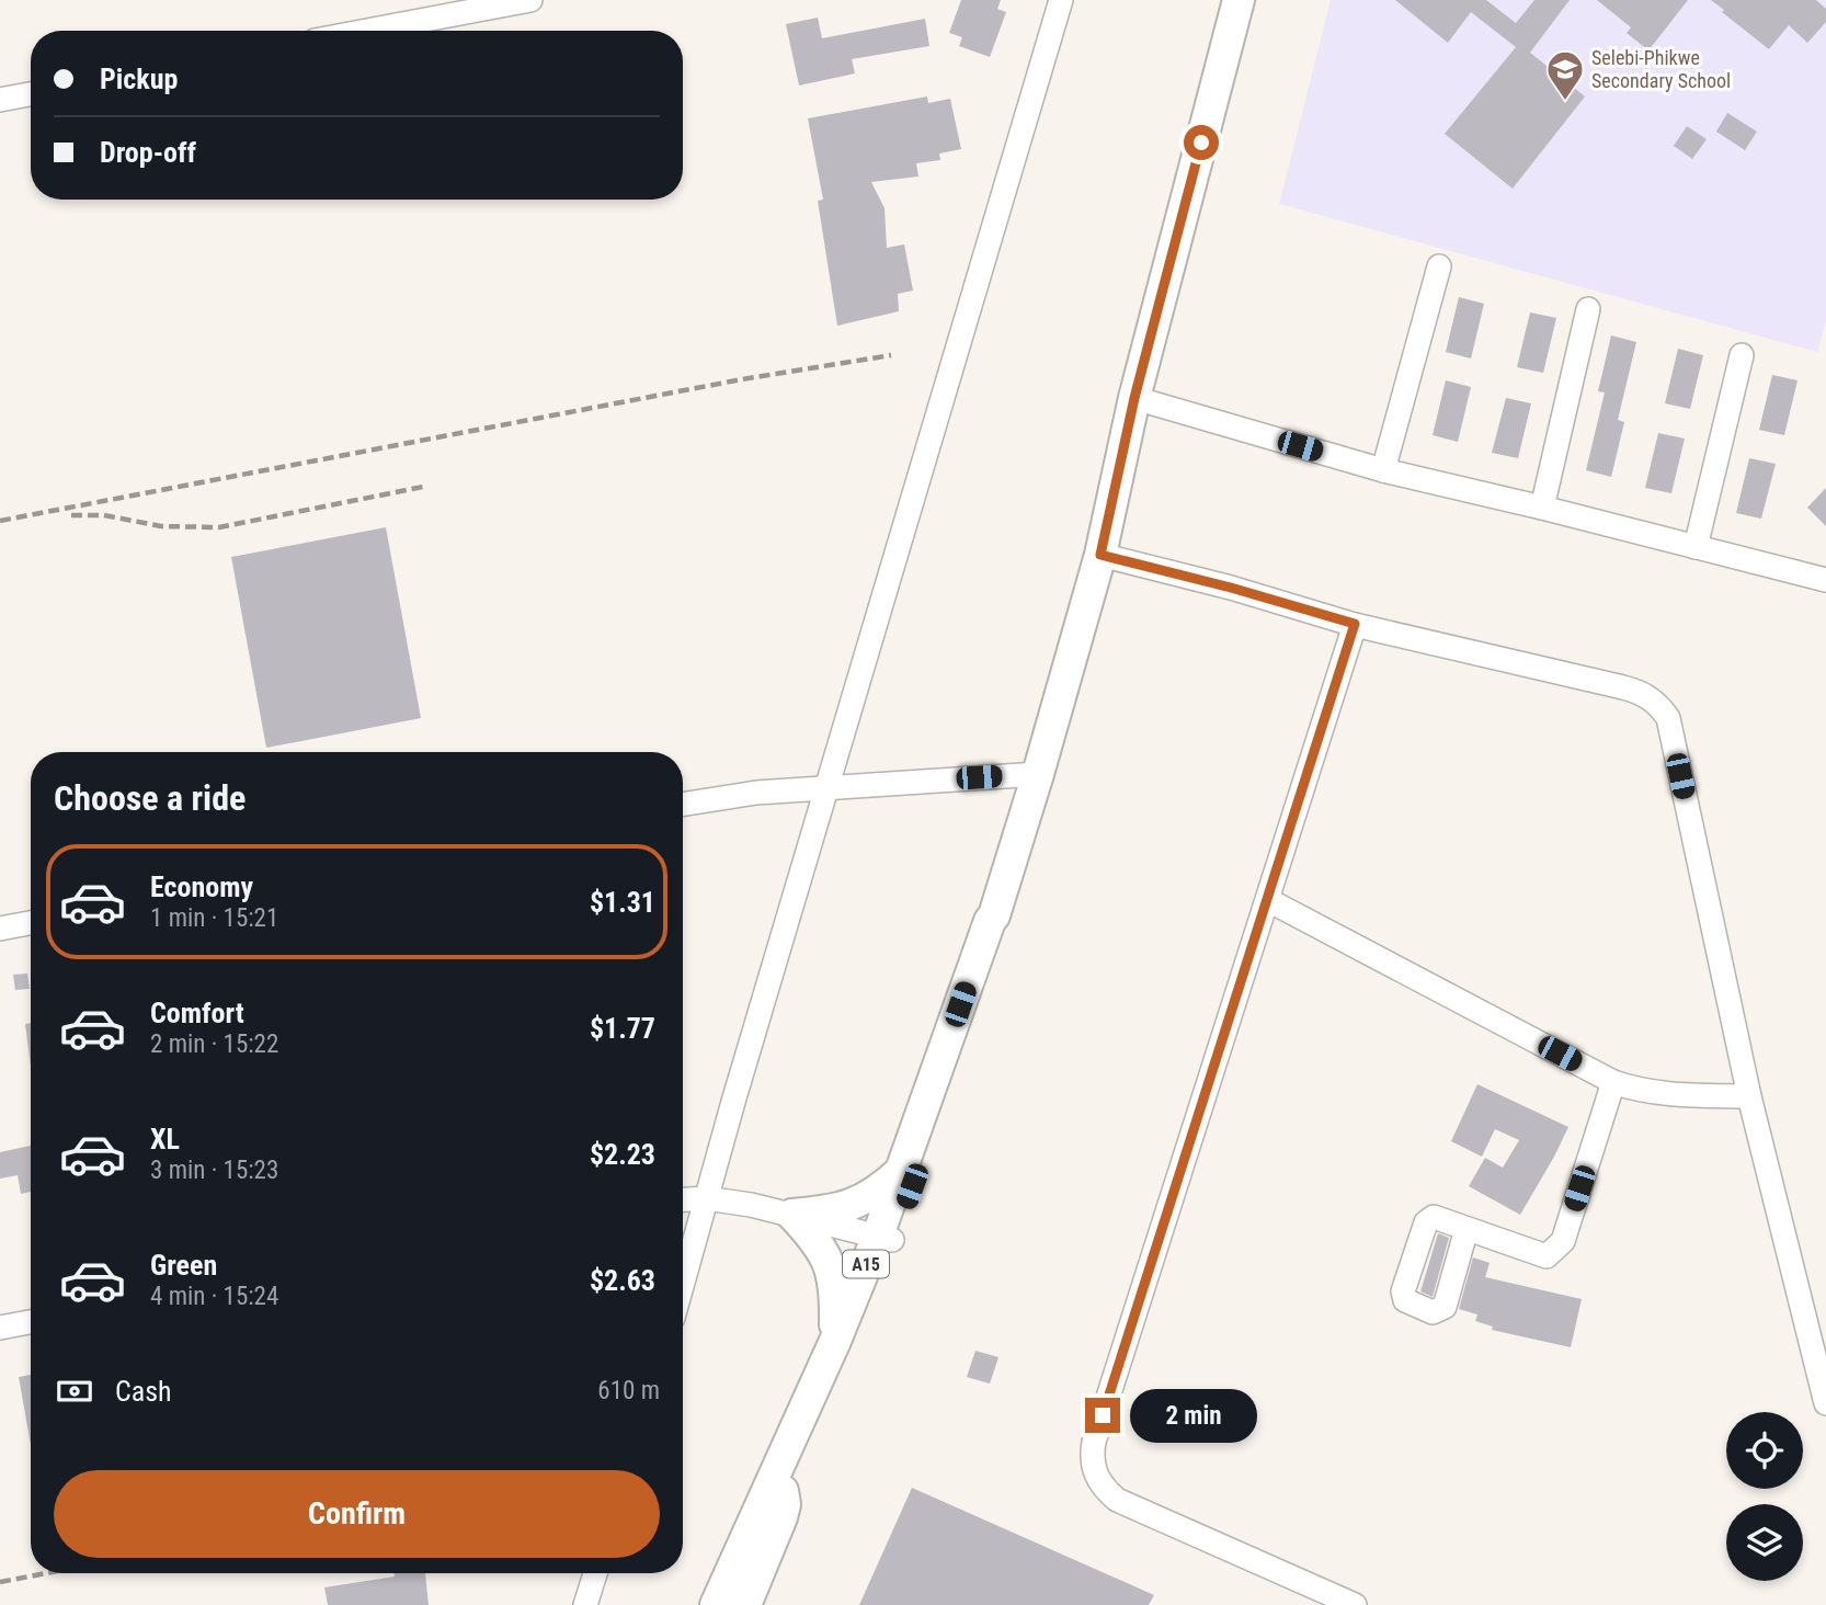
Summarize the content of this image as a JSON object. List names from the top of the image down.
{
  "streets": {
    "main road": ["A15"]
  },
  "places": {
    "school or university": ["Selebi-Phikwe Secondary School"]
  },
  "page": {
    "banner": ["Pickup", "Drop-off"],
    "heading": "Choose a ride",
    "list": [
      {
        "name": "Economy",
        "note": "1 min · 15:21",
        "value": "$1.31"
      },
      {
        "name": "Comfort",
        "note": "2 min · 15:22",
        "value": "$1.77"
      },
      {
        "name": "XL",
        "note": "3 min · 15:23",
        "value": "$2.23"
      },
      {
        "name": "Green",
        "note": "4 min · 15:24",
        "value": "$2.63"
      }
    ],
    "pay": ["Cash", "610 m"],
    "bubble": "2 min",
    "buttons": "Confirm"
  }
}
